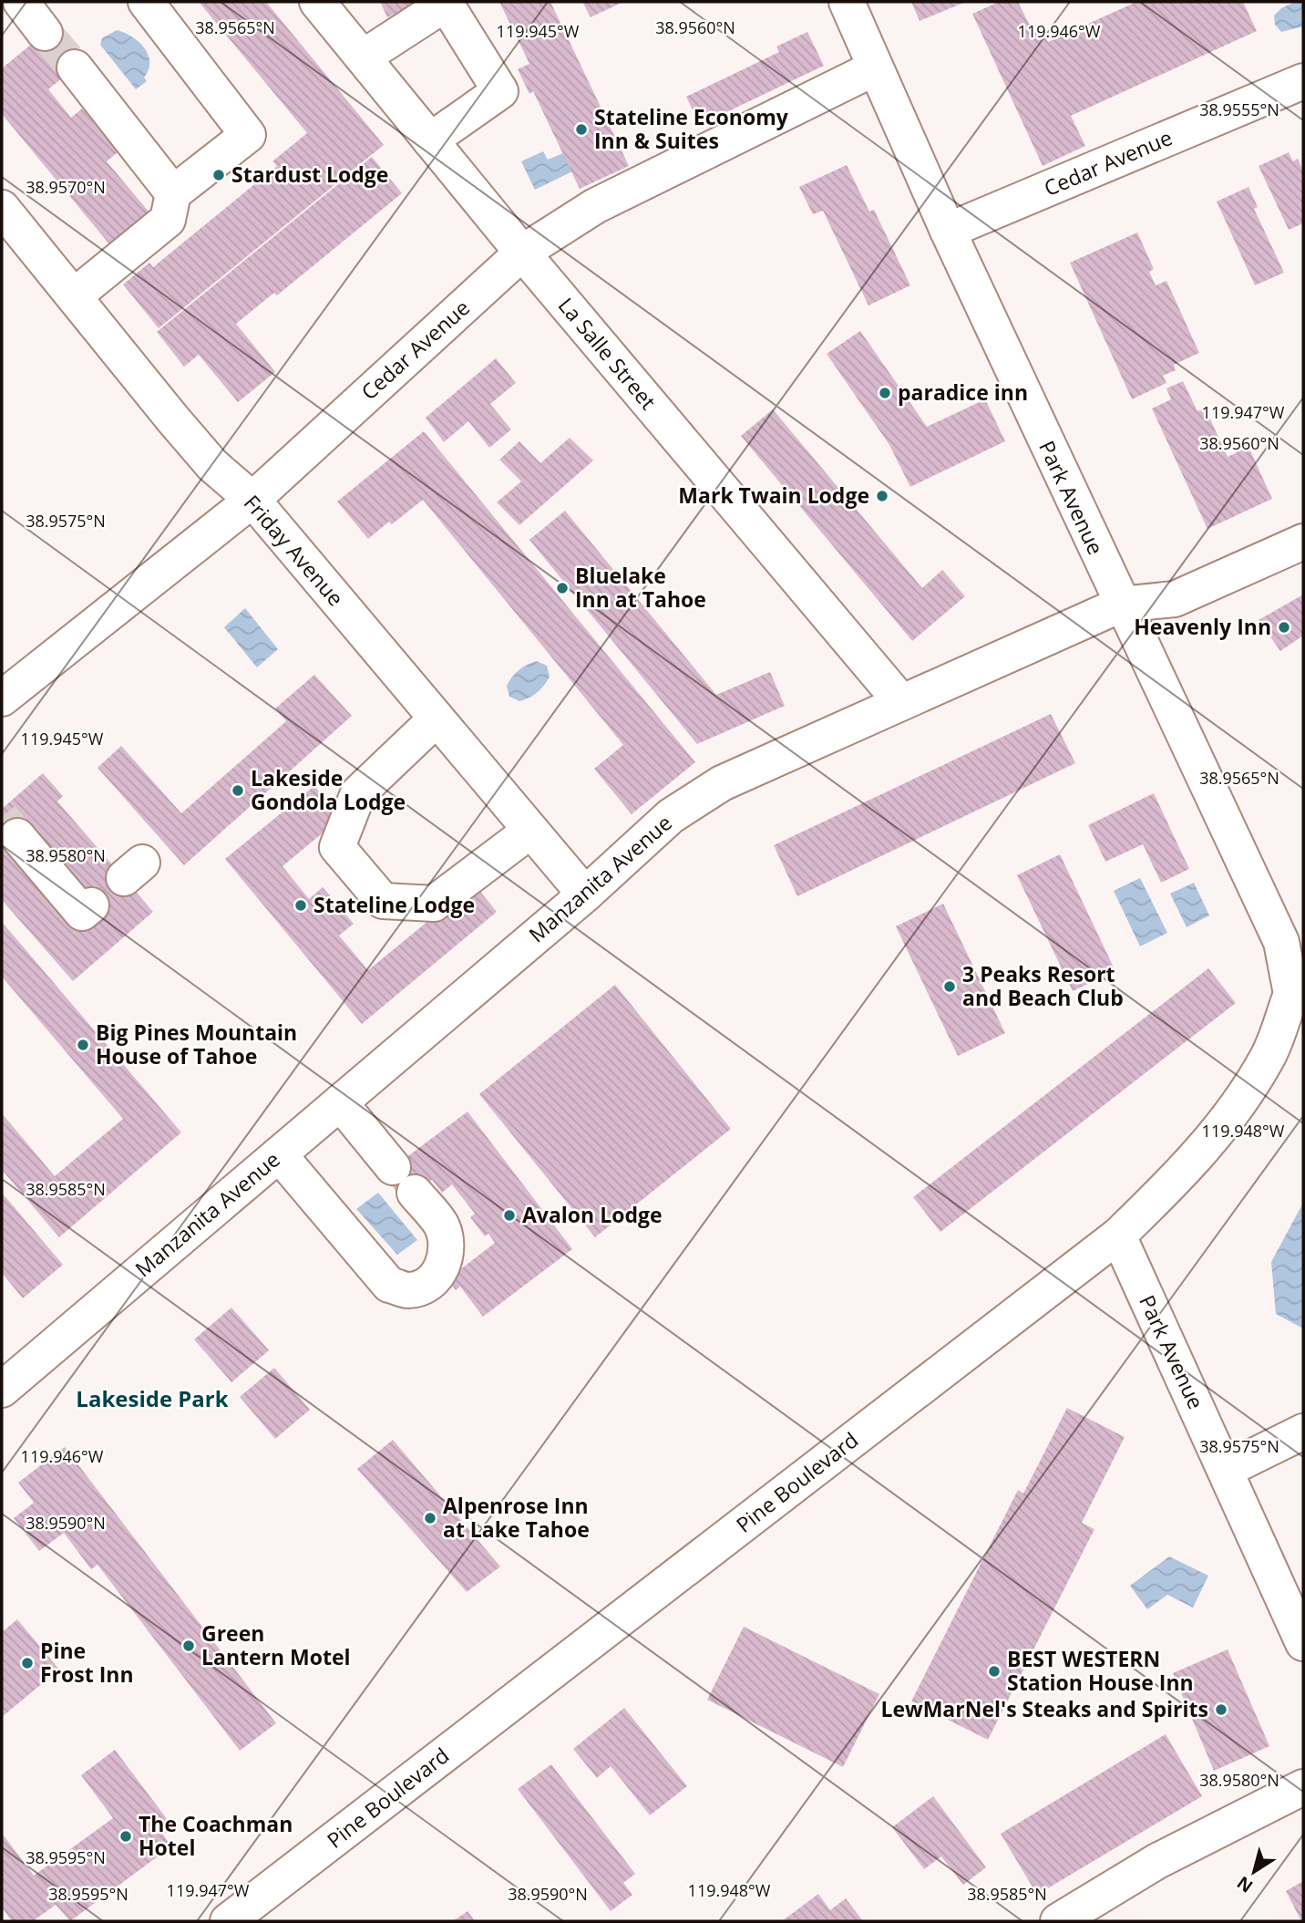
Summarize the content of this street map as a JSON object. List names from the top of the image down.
{
  "streets": {
    "street": [
      "Cedar Avenue",
      "La Salle Street",
      "Park Avenue",
      "Friday Avenue",
      "Manzanita Avenue",
      "Pine Boulevard"
    ]
  },
  "crossings": [
    ["Cedar Avenue", "La Salle Street"],
    ["Cedar Avenue", "Park Avenue"],
    ["Cedar Avenue", "Friday Avenue"],
    ["La Salle Street", "Manzanita Avenue"],
    ["Park Avenue", "Manzanita Avenue"],
    ["Park Avenue", "Pine Boulevard"],
    ["Friday Avenue", "Manzanita Avenue"]
  ],
  "districts": ["Lakeside Park"],
  "places": [
    "Stateline Economy Inn & Suites",
    "Stardust Lodge",
    "paradice inn",
    "Mark Twain Lodge",
    "Bluelake Inn at Tahoe",
    "Heavenly Inn",
    "Lakeside Gondola Lodge",
    "Stateline Lodge",
    "3 Peaks Resort and Beach Club",
    "Big Pines Mountain House of Tahoe",
    "Avalon Lodge",
    "Alpenrose Inn at Lake Tahoe",
    "Green Lantern Motel",
    "Pine Frost Inn",
    "BEST WESTERN Station House Inn",
    "LewMarNel's Steaks and Spirits",
    "The Coachman Hotel"
  ],
  "north": "bottom left",
  "coordinates": [
    "38.9565°N",
    "38.9560°N",
    "119.946°W",
    "119.945°W",
    "38.9555°N",
    "38.9570°N",
    "119.947°W",
    "38.9575°N",
    "38.9580°N",
    "119.948°W",
    "38.9585°N",
    "38.9590°N",
    "38.9595°N"
  ]
}
